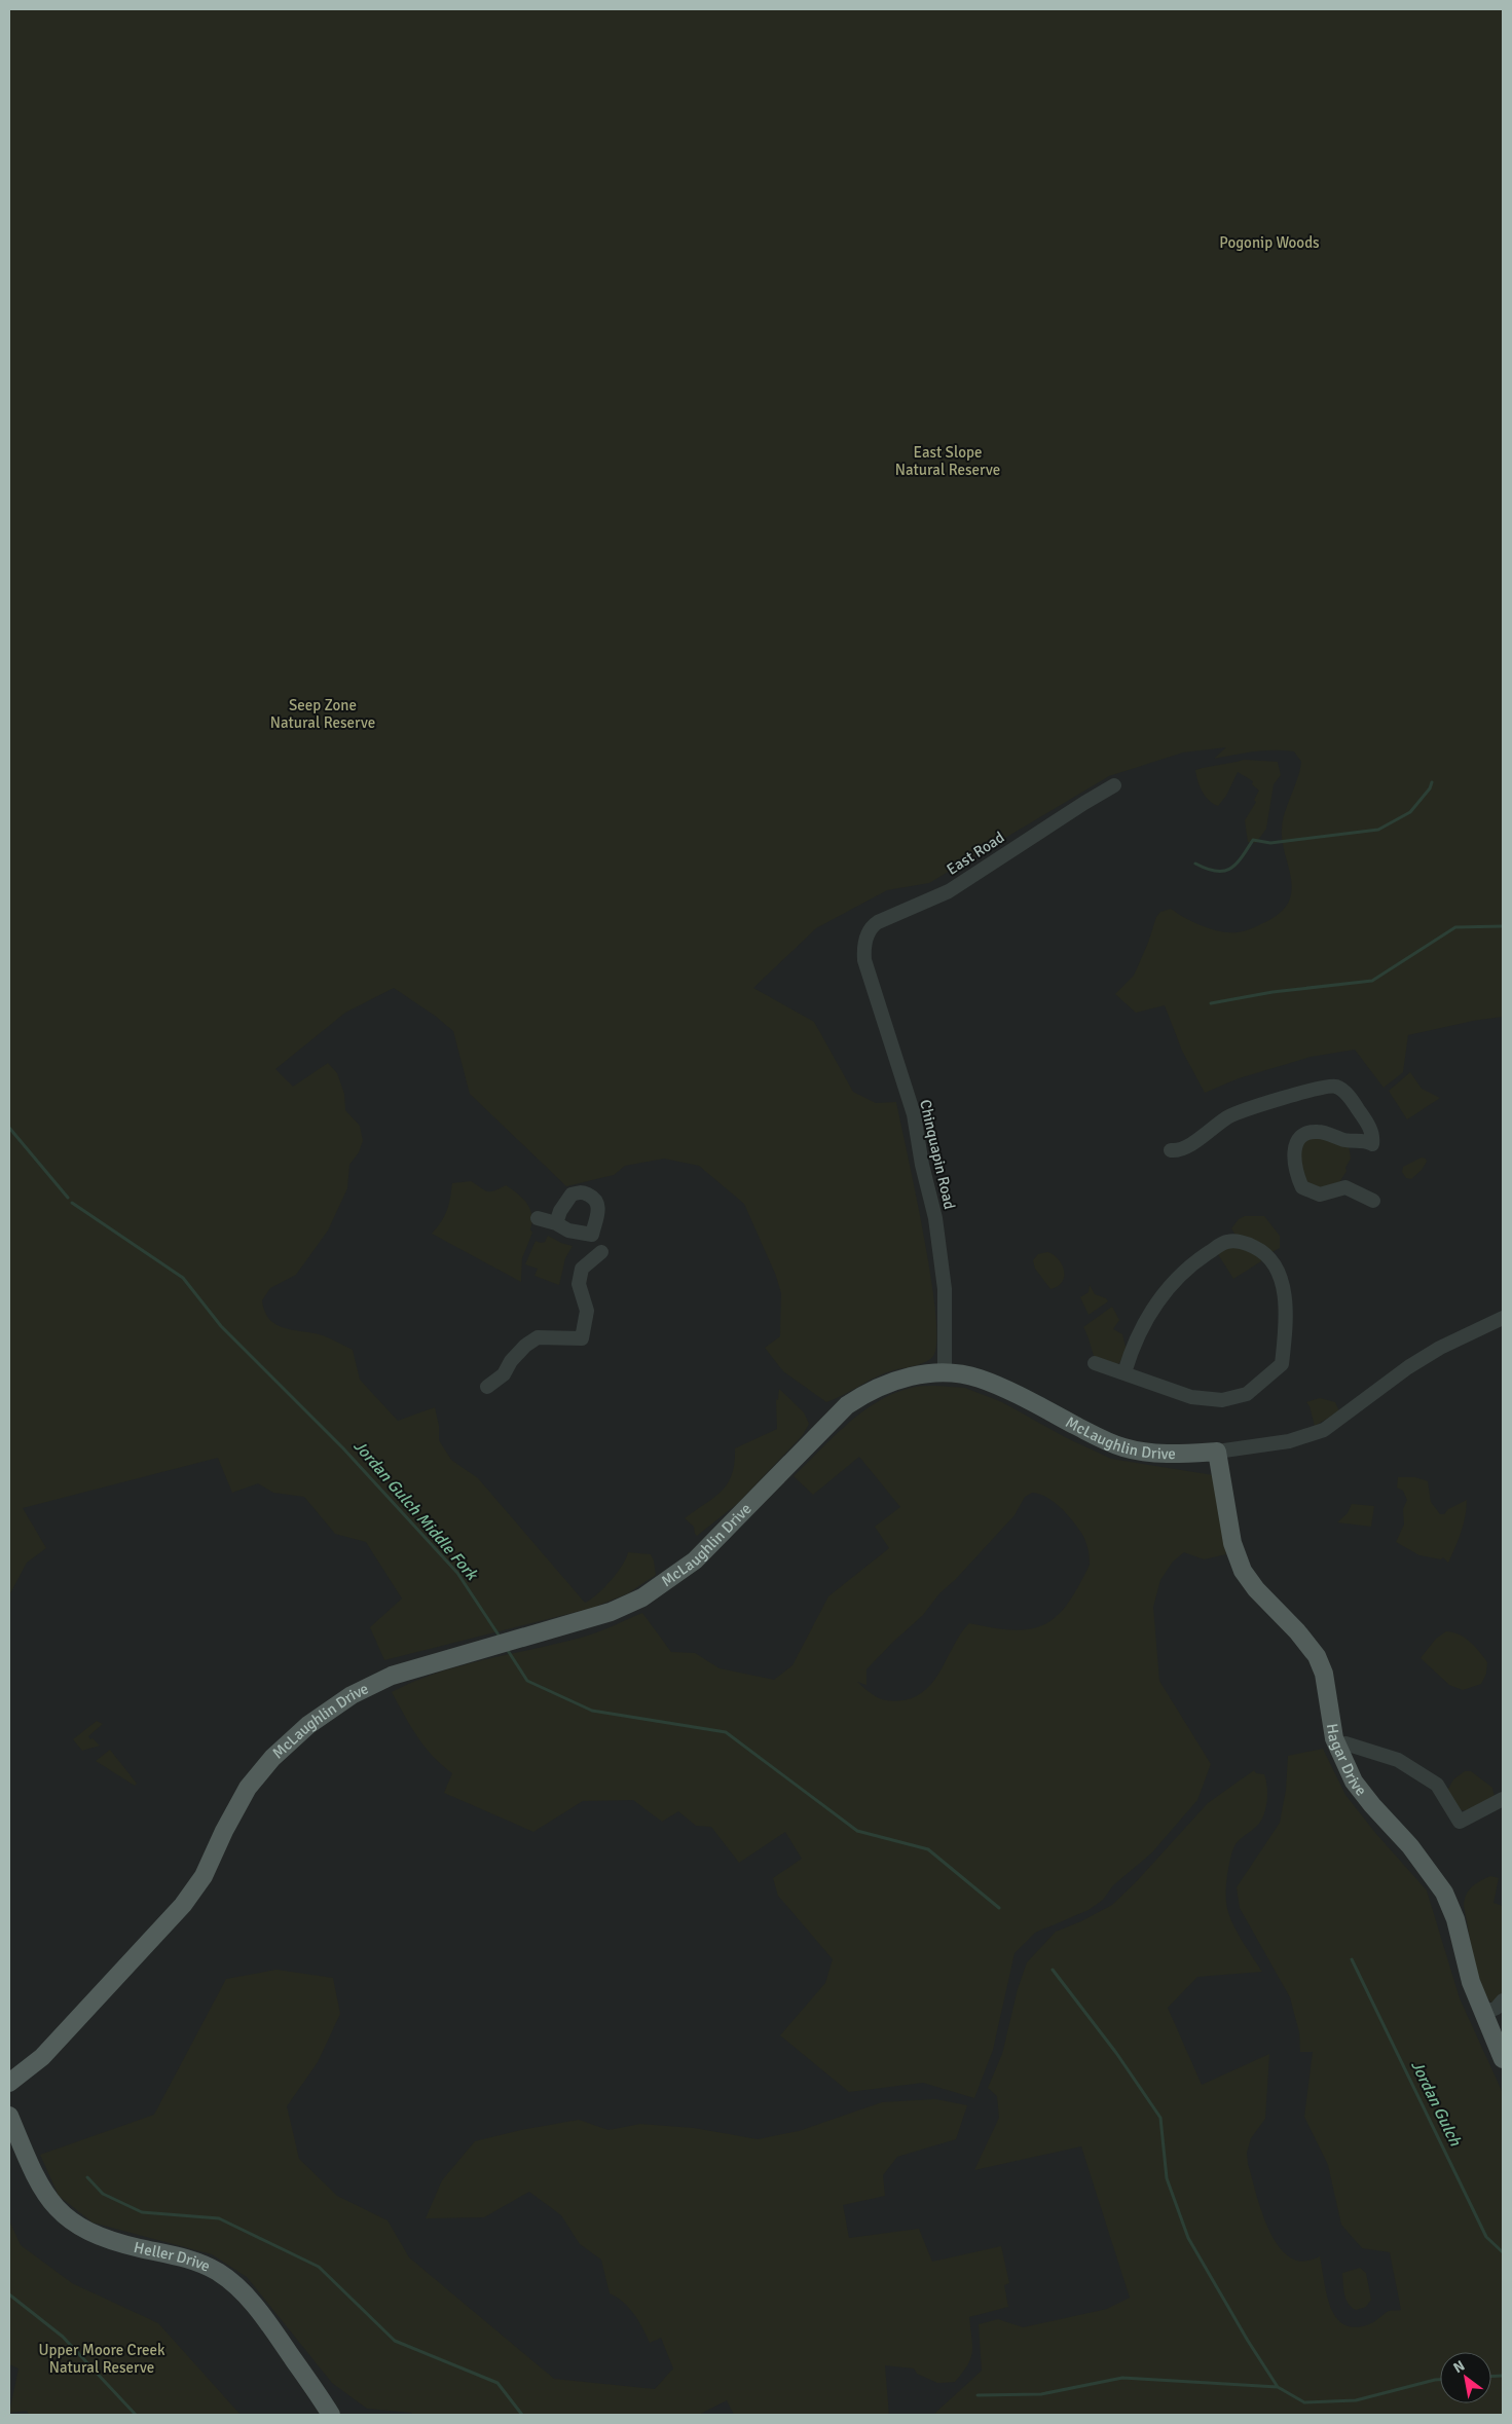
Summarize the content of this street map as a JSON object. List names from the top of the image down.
{
  "streets": {
    "main road": ["McLaughlin Drive", "Hagar Drive", "Heller Drive"],
    "street": ["East Road", "Chinquapin Road"]
  },
  "crossings": [
    ["East Road", "Chinquapin Road"],
    ["Chinquapin Road", "McLaughlin Drive"],
    ["McLaughlin Drive", "Hagar Drive"]
  ],
  "water": ["Jordan Gulch Middle Fork", "Jordan Gulch"],
  "parks": [
    "Pogonip Woods",
    "East Slope Natural Reserve",
    "Seep Zone Natural Reserve",
    "Upper Moore Creek Natural Reserve"
  ],
  "north": "top left"
}
